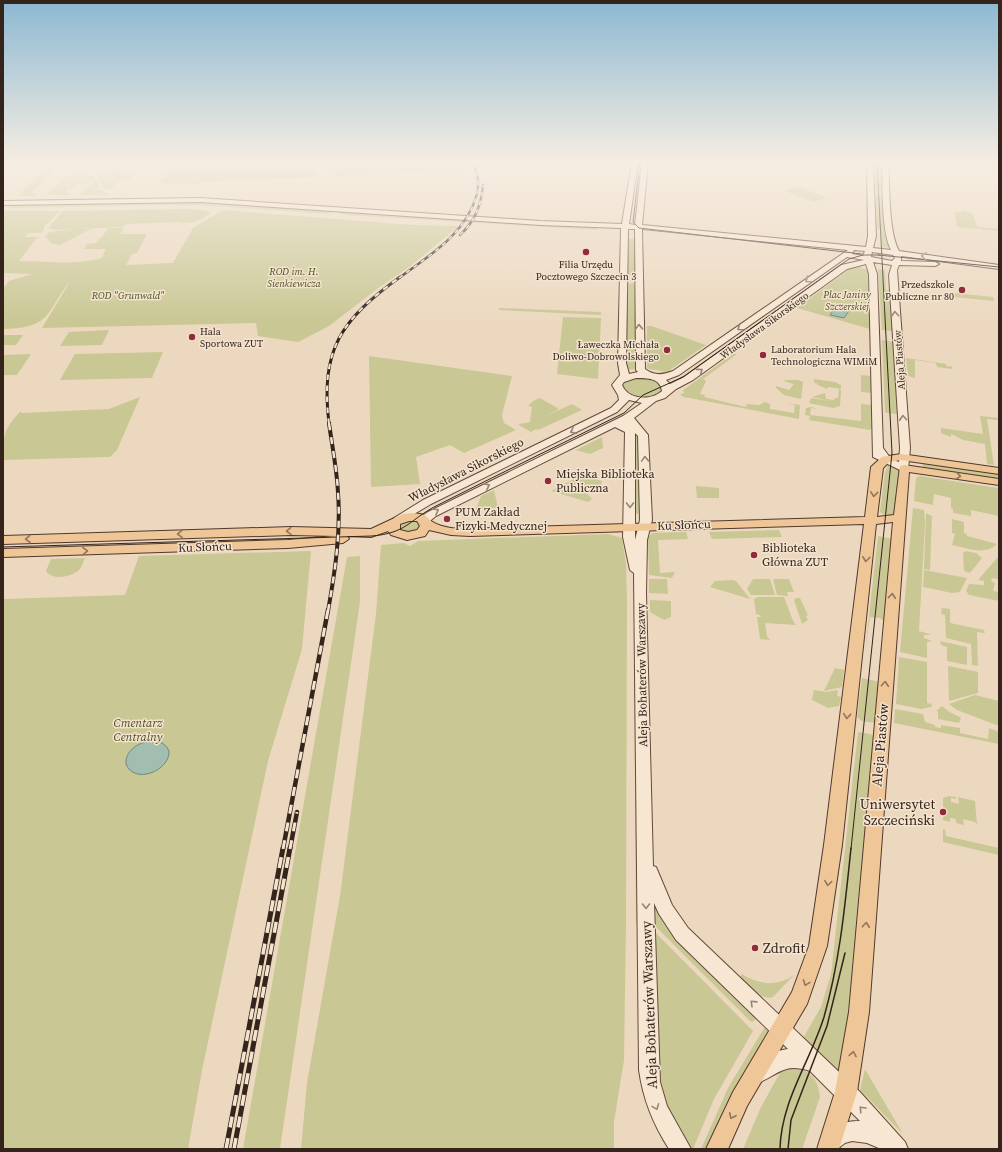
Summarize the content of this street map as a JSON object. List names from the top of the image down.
{
  "streets": {
    "main road": ["Aleja Piastów", "Ku Słońcu"],
    "street": ["Władysława Sikorskiego", "Aleja Bohaterów Warszawy"]
  },
  "crossings": [
    ["Władysława Sikorskiego", "Aleja Piastów"],
    ["Władysława Sikorskiego", "Ku Słońcu"],
    ["Władysława Sikorskiego", "Aleja Bohaterów Warszawy"],
    ["Aleja Piastów", "Ku Słońcu"],
    ["Aleja Piastów", "Aleja Bohaterów Warszawy"],
    ["Ku Słońcu", "Aleja Bohaterów Warszawy"]
  ],
  "parks": [
    "ROD im. H. Sienkiewicza",
    "Plac Janiny Szczerskiej",
    "ROD \"Grunwald\"",
    "Cmentarz Centralny"
  ],
  "places": [
    "Filia Urzędu Pocztowego Szczecin 3",
    "Przedszkole Publiczne nr 80",
    "Hala Sportowa ZUT",
    "Ławeczka Michała Doliwo-Dobrowolskiego",
    "Laboratorium Hala Technologiczna WIMiM",
    "Miejska Biblioteka Publiczna",
    "PUM Zakład Fizyki Medycznej",
    "Biblioteka Główna ZUT",
    "Uniwersytet Szczeciński",
    "Zdrofit"
  ]
}
